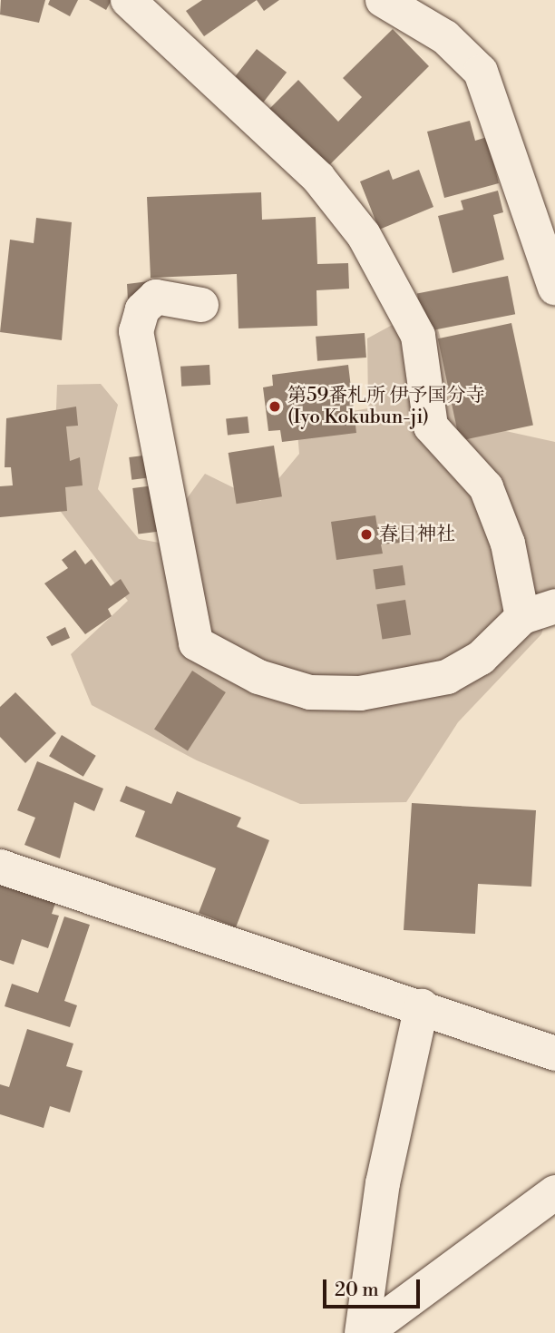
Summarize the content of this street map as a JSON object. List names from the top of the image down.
{
  "places": ["第59番札所 伊予国分寺 (Iyo Kokubun-ji)", "春日神社"],
  "scale_bar": "20 m"
}
